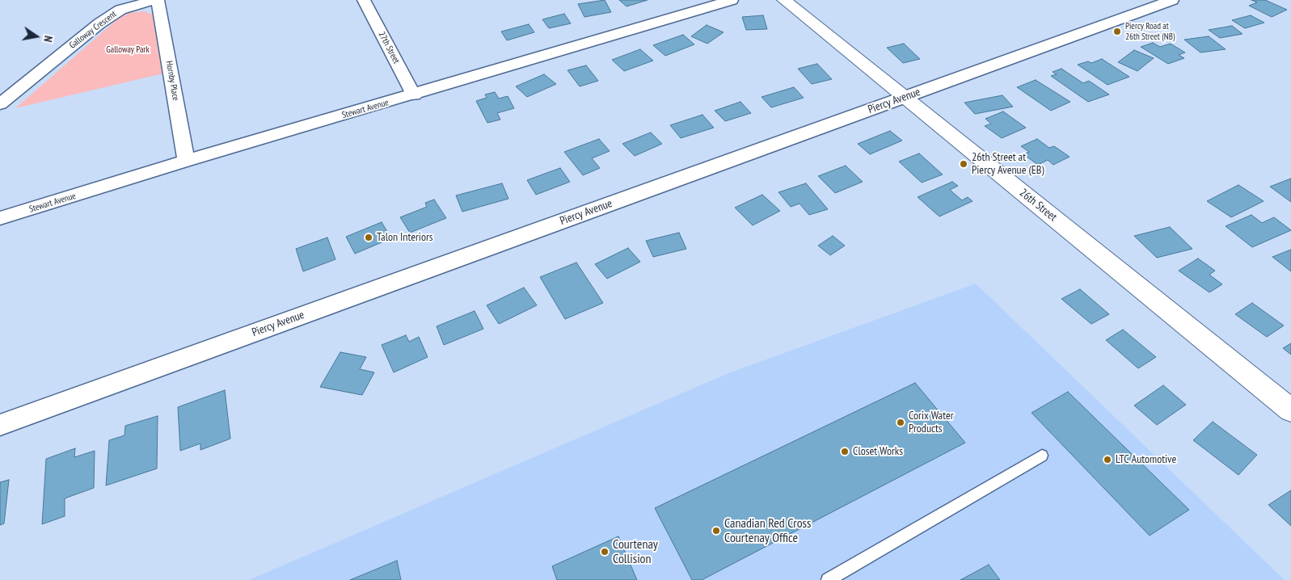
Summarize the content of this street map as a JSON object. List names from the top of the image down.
{
  "streets": {
    "street": [
      "Galloway Crescent",
      "27th Street",
      "Hornby Place",
      "Piercy Avenue",
      "Stewart Avenue",
      "26th Street"
    ]
  },
  "crossings": [
    ["Galloway Crescent", "Hornby Place"],
    ["27th Street", "Stewart Avenue"],
    ["Hornby Place", "Stewart Avenue"],
    ["Piercy Avenue", "26th Street"]
  ],
  "parks": ["Galloway Park"],
  "places": [
    "Piercy Road at 26th Street (NB)",
    "26th Street at Piercy Avenue (EB)",
    "Talon Interiors",
    "Corix Water Products",
    "Closet Works",
    "LTC Automotive",
    "Canadian Red Cross Courtenay Office",
    "Courtenay Collision"
  ],
  "north": "right"
}
